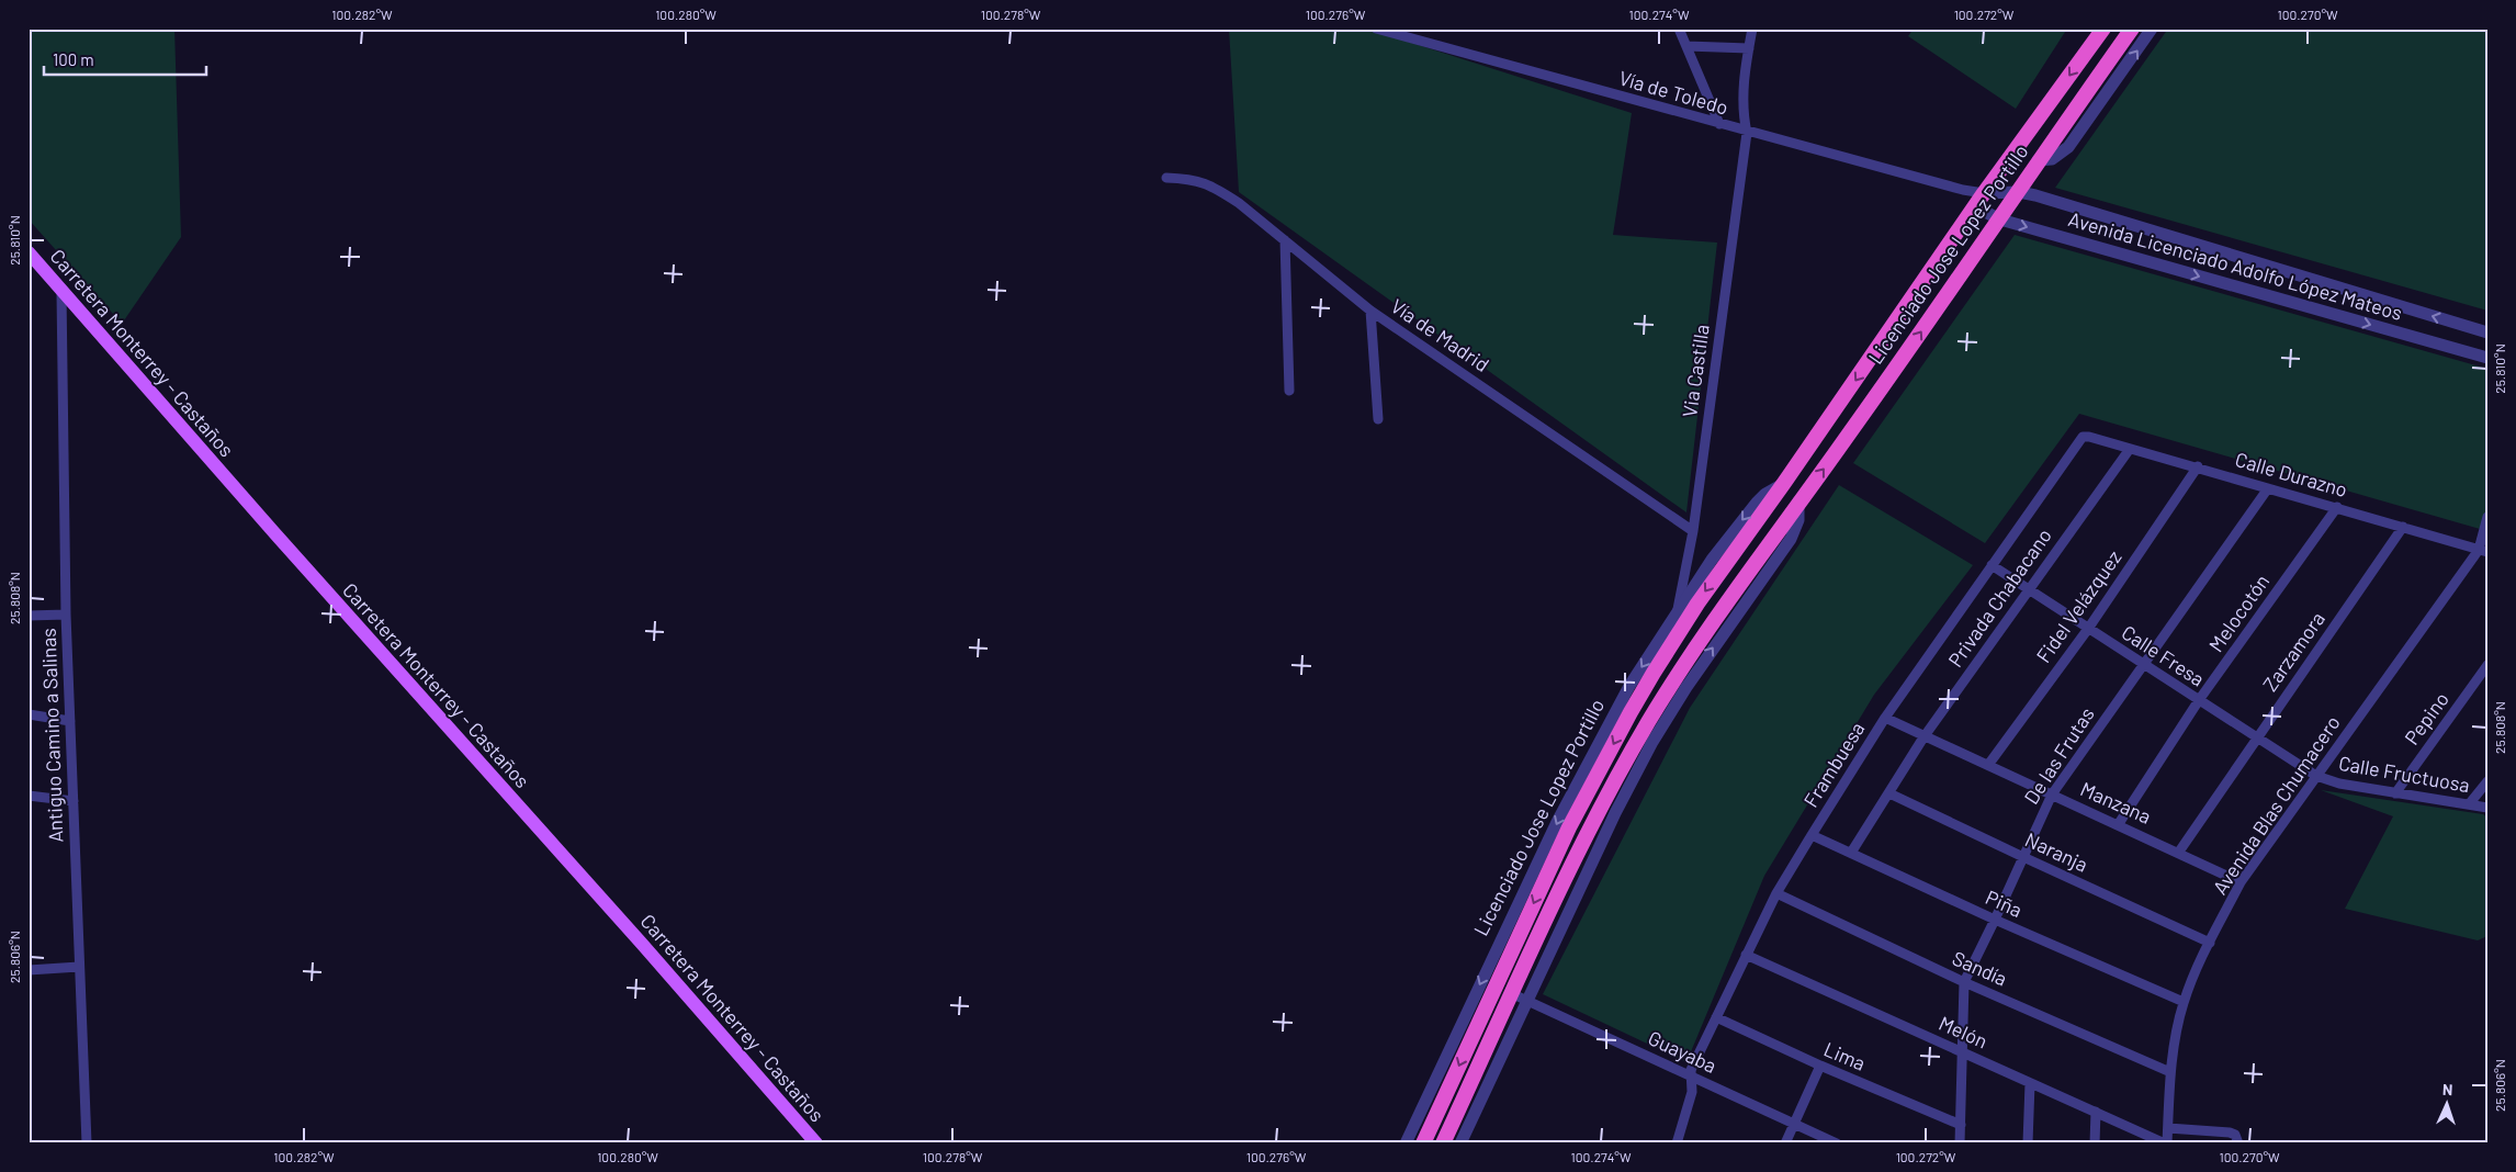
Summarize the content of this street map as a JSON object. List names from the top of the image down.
{
  "streets": {
    "highway": ["Licenciado Jose Lopez Portillo"],
    "main road": ["Carretera Monterrey - Castaños"],
    "street": [
      "Vía de Toledo",
      "Avenida Licenciado Adolfo López Mateos",
      "Vía de Madrid",
      "Via Castilla",
      "Calle Durazno",
      "Privada Chabacano",
      "Fidel Velázquez",
      "Melocotón",
      "Zarzamora",
      "Calle Fresa",
      "Pepino",
      "Antiguo Camino a Salinas",
      "De las Frutas",
      "Frambuesa",
      "Calle Fructuosa",
      "Manzana",
      "Avenida Blas Chumacero",
      "Naranja",
      "Piña",
      "Sandía",
      "Melón",
      "Guayaba",
      "Lima"
    ]
  },
  "crossings": [
    ["Vía de Toledo", "Licenciado Jose Lopez Portillo"],
    ["Vía de Toledo", "Avenida Licenciado Adolfo López Mateos"],
    ["Vía de Toledo", "Via Castilla"],
    ["Licenciado Jose Lopez Portillo", "Avenida Licenciado Adolfo López Mateos"],
    ["Licenciado Jose Lopez Portillo", "Via Castilla"],
    ["Licenciado Jose Lopez Portillo", "Guayaba"],
    ["Vía de Madrid", "Via Castilla"],
    ["Carretera Monterrey - Castaños", "Antiguo Camino a Salinas"],
    ["Calle Durazno", "Privada Chabacano"],
    ["Calle Durazno", "Fidel Velázquez"],
    ["Calle Durazno", "Melocotón"],
    ["Calle Durazno", "Zarzamora"],
    ["Calle Durazno", "De las Frutas"],
    ["Calle Durazno", "Frambuesa"],
    ["Calle Durazno", "Avenida Blas Chumacero"],
    ["Privada Chabacano", "Calle Fresa"],
    ["Privada Chabacano", "Manzana"],
    ["Privada Chabacano", "Naranja"],
    ["Privada Chabacano", "Piña"],
    ["Fidel Velázquez", "Calle Fresa"],
    ["Fidel Velázquez", "Manzana"],
    ["Melocotón", "Calle Fresa"],
    ["Melocotón", "Manzana"],
    ["Zarzamora", "Calle Fresa"],
    ["Zarzamora", "Manzana"],
    ["Calle Fresa", "De las Frutas"],
    ["Calle Fresa", "Frambuesa"],
    ["Calle Fresa", "Calle Fructuosa"],
    ["Calle Fresa", "Avenida Blas Chumacero"],
    ["Pepino", "Calle Fructuosa"],
    ["De las Frutas", "Manzana"],
    ["De las Frutas", "Naranja"],
    ["De las Frutas", "Piña"],
    ["De las Frutas", "Sandía"],
    ["De las Frutas", "Melón"],
    ["De las Frutas", "Lima"],
    ["Frambuesa", "Manzana"],
    ["Frambuesa", "Piña"],
    ["Frambuesa", "Sandía"],
    ["Frambuesa", "Melón"],
    ["Frambuesa", "Guayaba"],
    ["Frambuesa", "Lima"],
    ["Calle Fructuosa", "Avenida Blas Chumacero"],
    ["Manzana", "Avenida Blas Chumacero"],
    ["Avenida Blas Chumacero", "Naranja"],
    ["Avenida Blas Chumacero", "Piña"],
    ["Avenida Blas Chumacero", "Sandía"],
    ["Avenida Blas Chumacero", "Melón"]
  ],
  "scale_bar": "100 m",
  "north": "top",
  "coordinates": [
    "100.282°W",
    "100.280°W",
    "100.278°W",
    "100.276°W",
    "100.274°W",
    "100.272°W",
    "100.270°W",
    "25.810°N",
    "25.808°N",
    "25.806°N"
  ]
}
